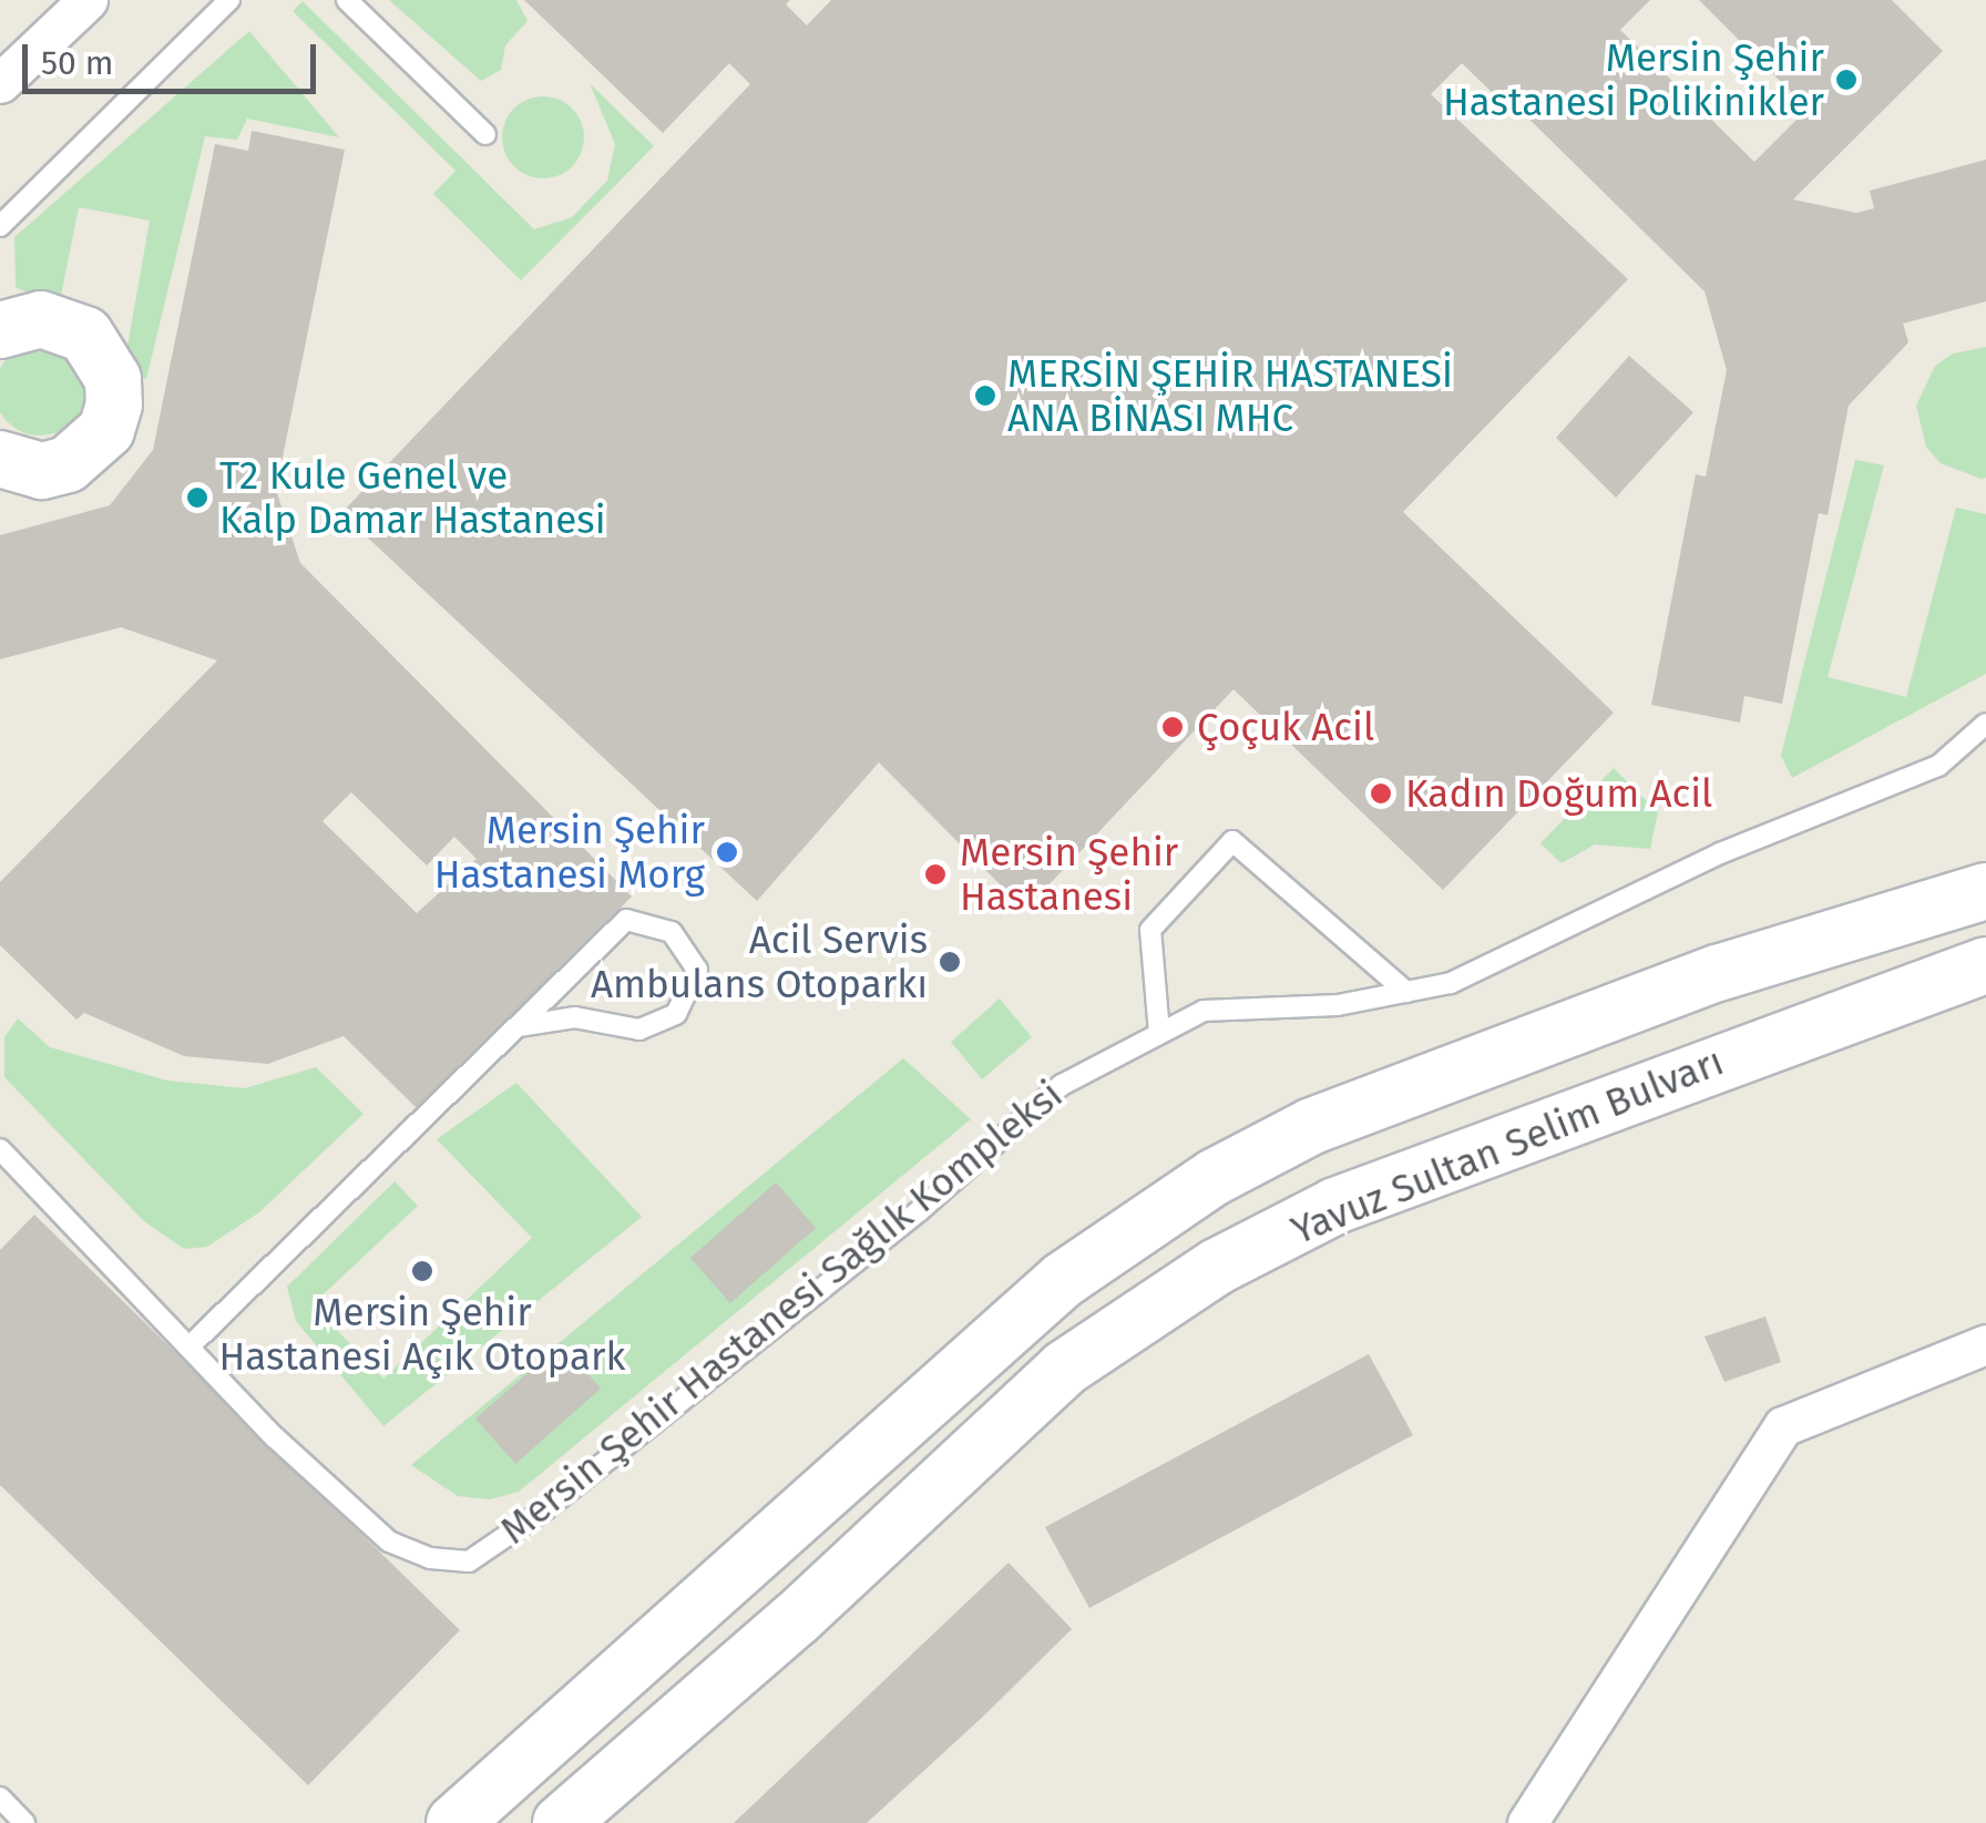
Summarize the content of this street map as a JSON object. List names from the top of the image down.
{
  "streets": {
    "street": ["Yavuz Sultan Selim Bulvarı"],
    "lane": ["Mersin Şehir Hastanesi Sağlık Kompleksi"]
  },
  "places": [
    "Mersin Şehir Hastanesi Polikinikler",
    "MERSİN ŞEHİR HASTANESİ ANA BİNASI MHC",
    "T2 Kule Genel ve Kalp Damar Hastanesi",
    "Çoçuk Acil",
    "Kadın Doğum Acil",
    "Mersin Şehir Hastanesi Morg",
    "Mersin Şehir Hastanesi",
    "Acil Servis Ambulans Otoparkı",
    "Mersin Şehir Hastanesi Açık Otopark"
  ],
  "scale_bar": "50 m"
}
